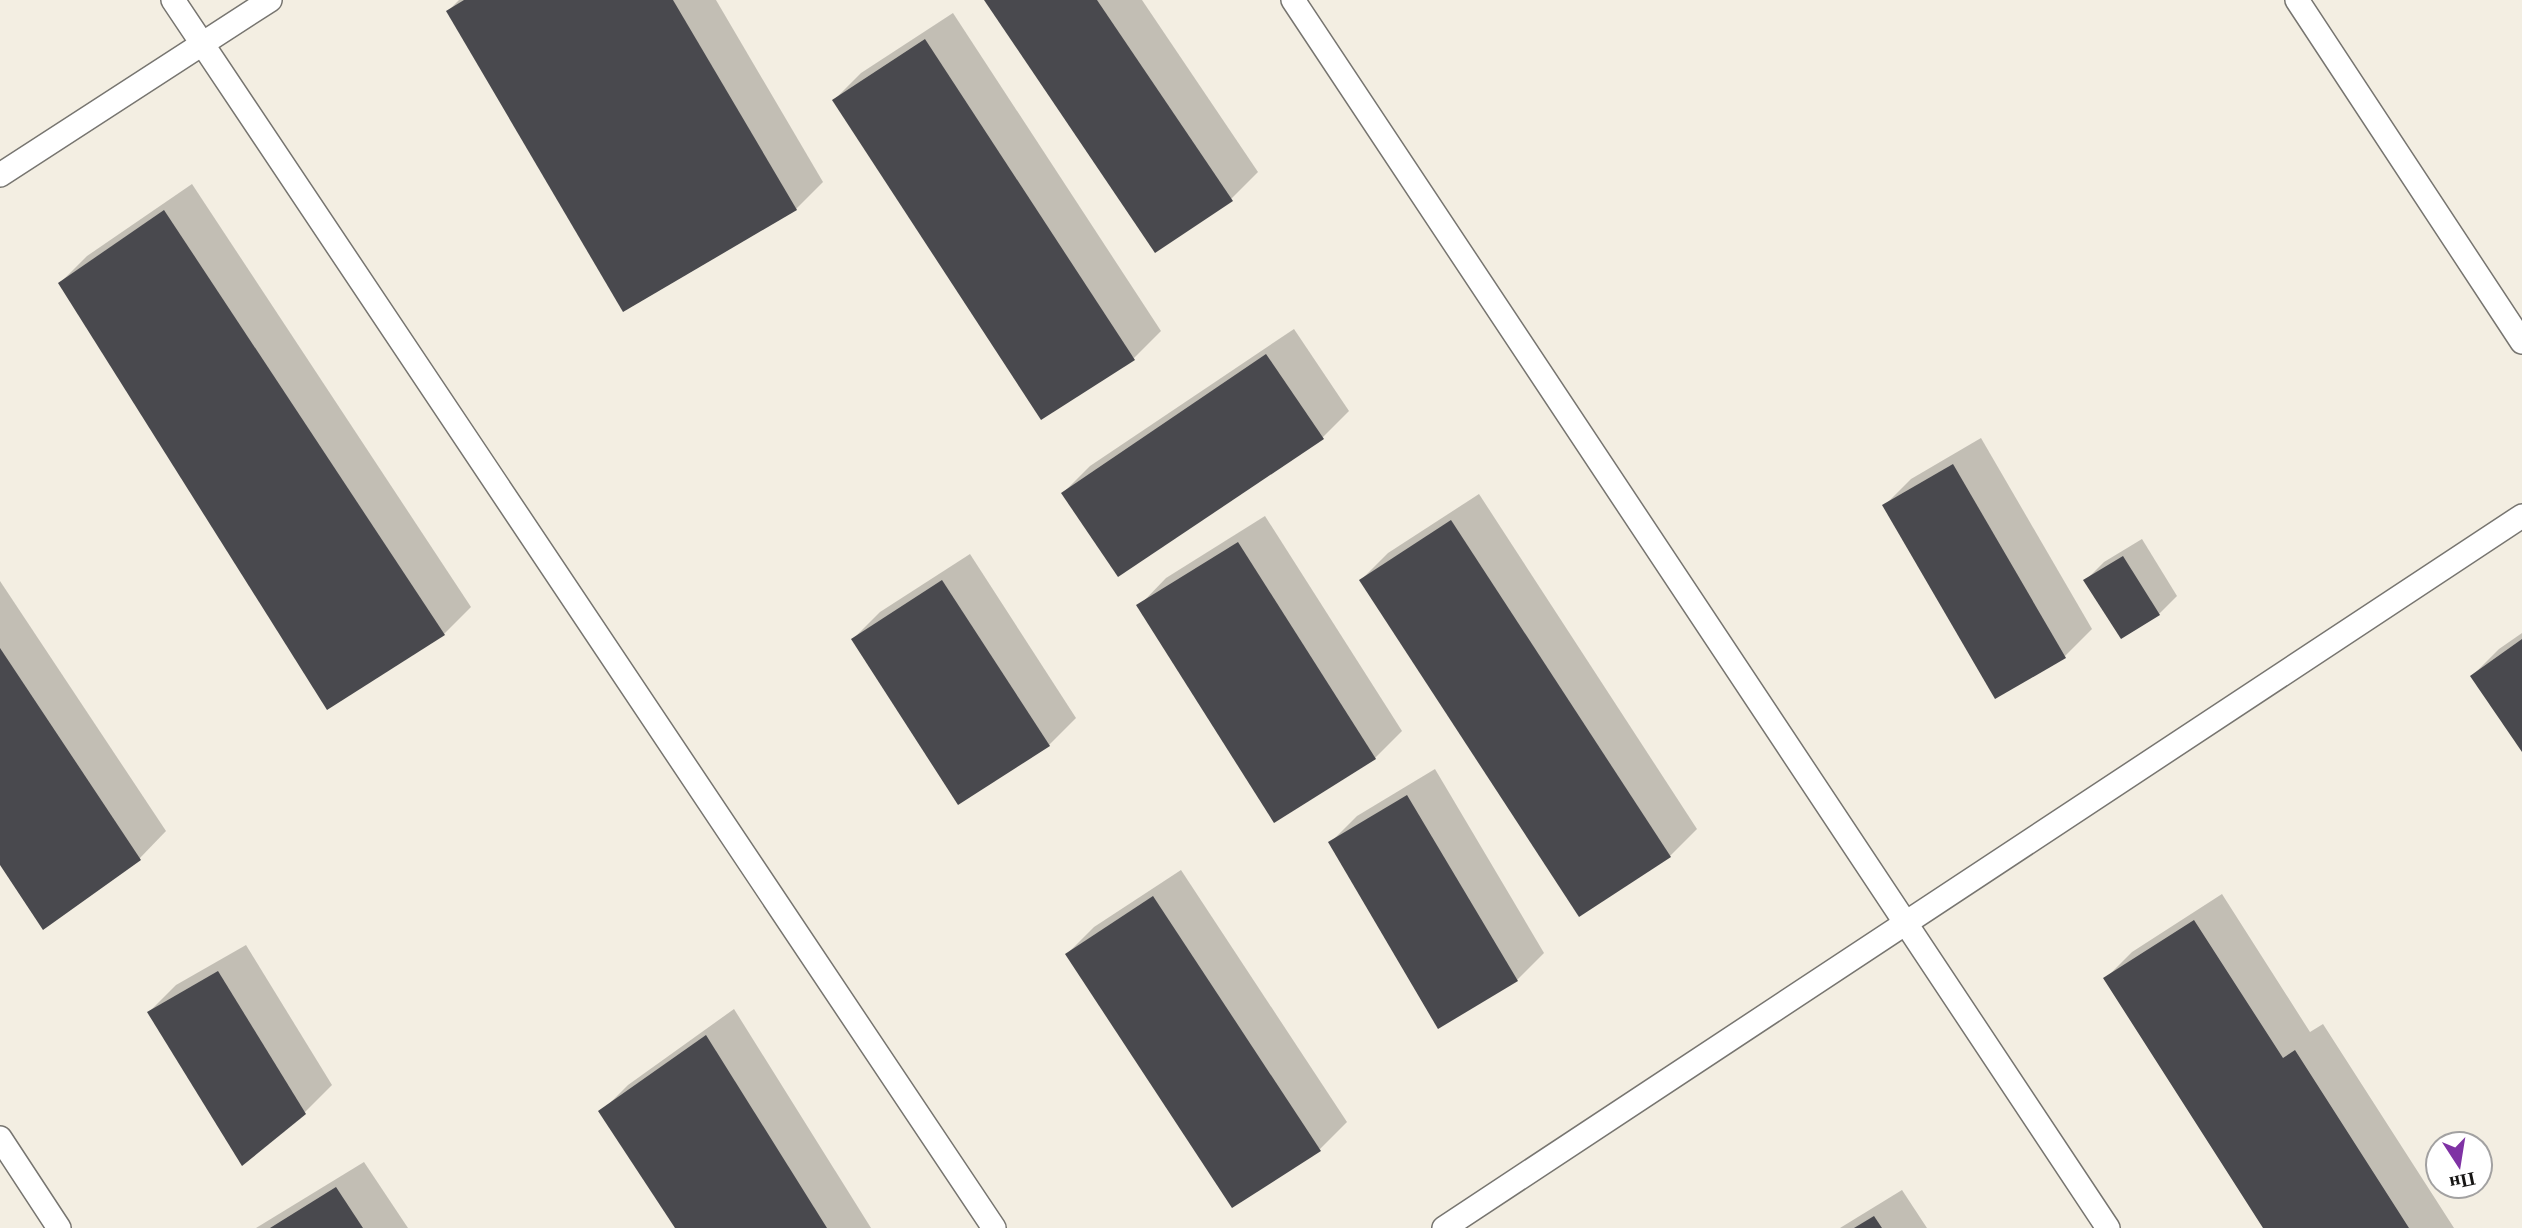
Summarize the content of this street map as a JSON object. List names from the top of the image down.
{
  "north": "bottom"
}
